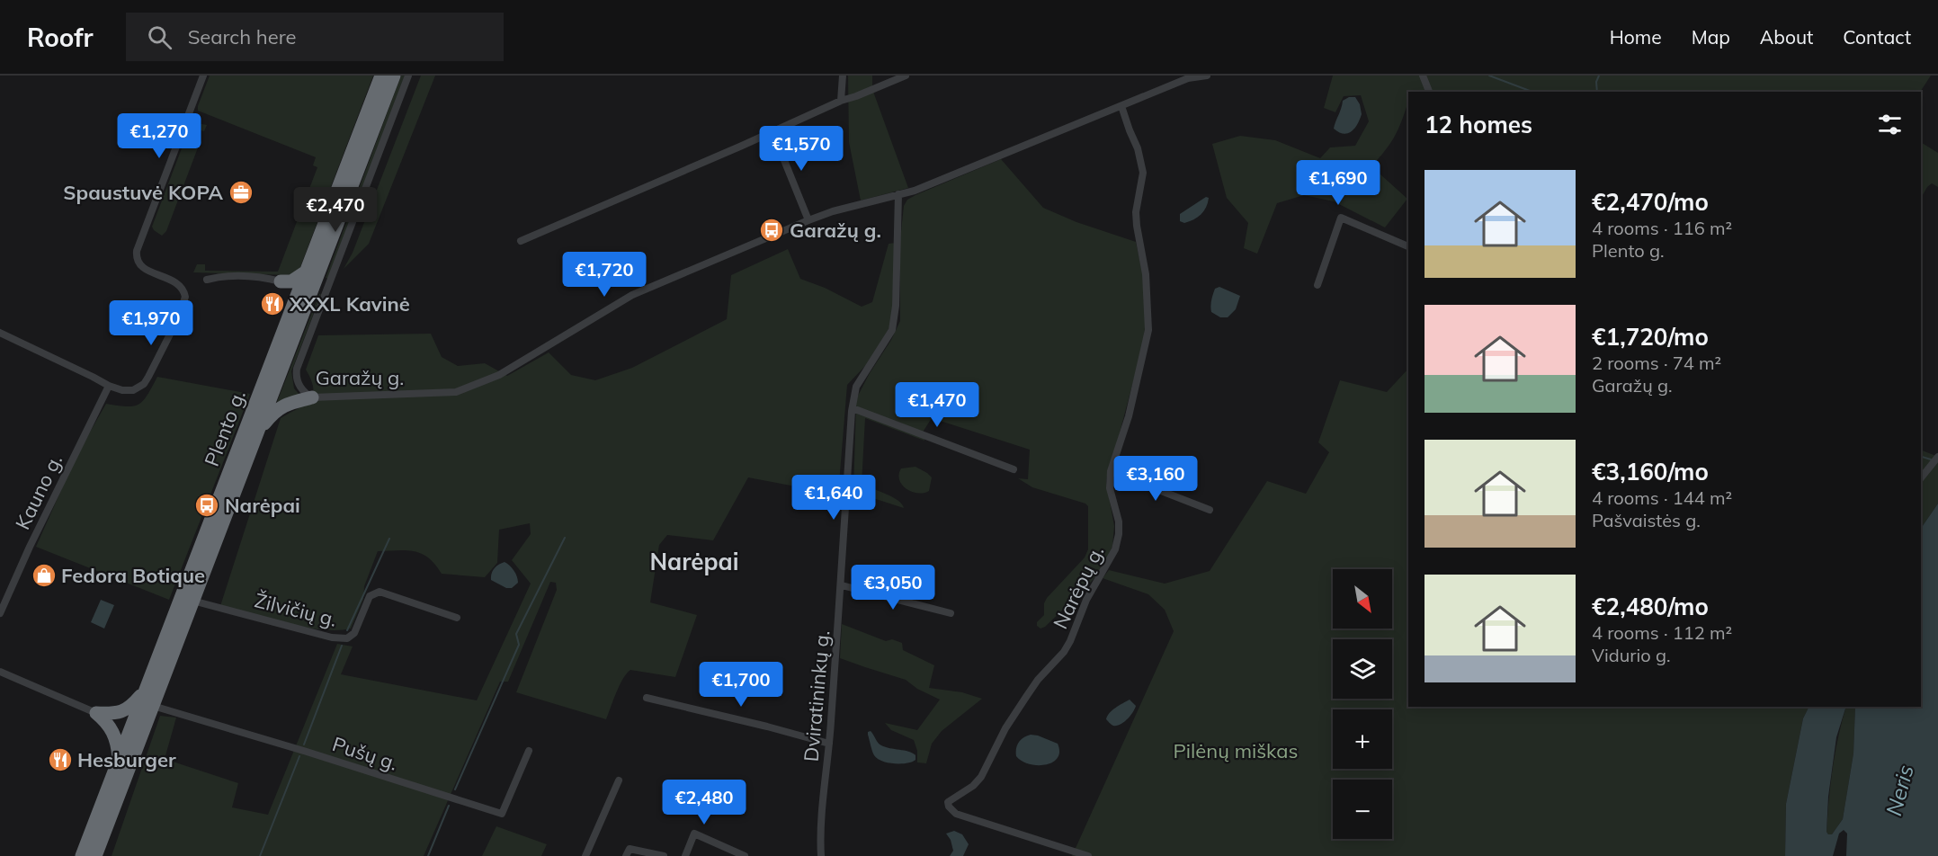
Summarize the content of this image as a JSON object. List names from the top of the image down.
{
  "streets": {
    "highway": ["Plento g."],
    "street": [
      "Garažų g.",
      "Kauno g.",
      "Narėpų g.",
      "Žilvičių g.",
      "Dviratininkų g.",
      "Pušų g."
    ]
  },
  "crossings": [
    ["Garažų g.", "Narėpų g."],
    ["Garažų g.", "Dviratininkų g."],
    ["Plento g.", "Žilvičių g."],
    ["Plento g.", "Pušų g."]
  ],
  "districts": ["Narėpai"],
  "water": ["Neris"],
  "parks": ["Pilėnų miškas"],
  "places": {
    "office": ["Spaustuvė KOPA"],
    "bus stop": ["Garažų g.", "Narėpai"],
    "restaurant": ["XXXL Kavinė", "Hesburger"],
    "shop": ["Fedora Botique"]
  },
  "north": "bottom right",
  "page": {
    "header": "Roofr",
    "search": "Search here",
    "nav": [
      "Home",
      "Map",
      "About",
      "Contact"
    ],
    "heading": "12 homes",
    "price": [
      "€1,270",
      "€1,570",
      "€1,690",
      "€2,470",
      "€1,720",
      "€1,970",
      "€1,470",
      "€3,160",
      "€1,640",
      "€3,050",
      "€1,700",
      "€2,480"
    ],
    "list": [
      {
        "name": "€2,470/mo",
        "note": "4 rooms · 116 m² · Plento g."
      },
      {
        "name": "€1,720/mo",
        "note": "2 rooms · 74 m² · Garažų g."
      },
      {
        "name": "€3,160/mo",
        "note": "4 rooms · 144 m² · Pašvaistės g."
      },
      {
        "name": "€2,480/mo",
        "note": "4 rooms · 112 m² · Vidurio g."
      }
    ],
    "map_buttons": ["+", "−"]
  }
}
